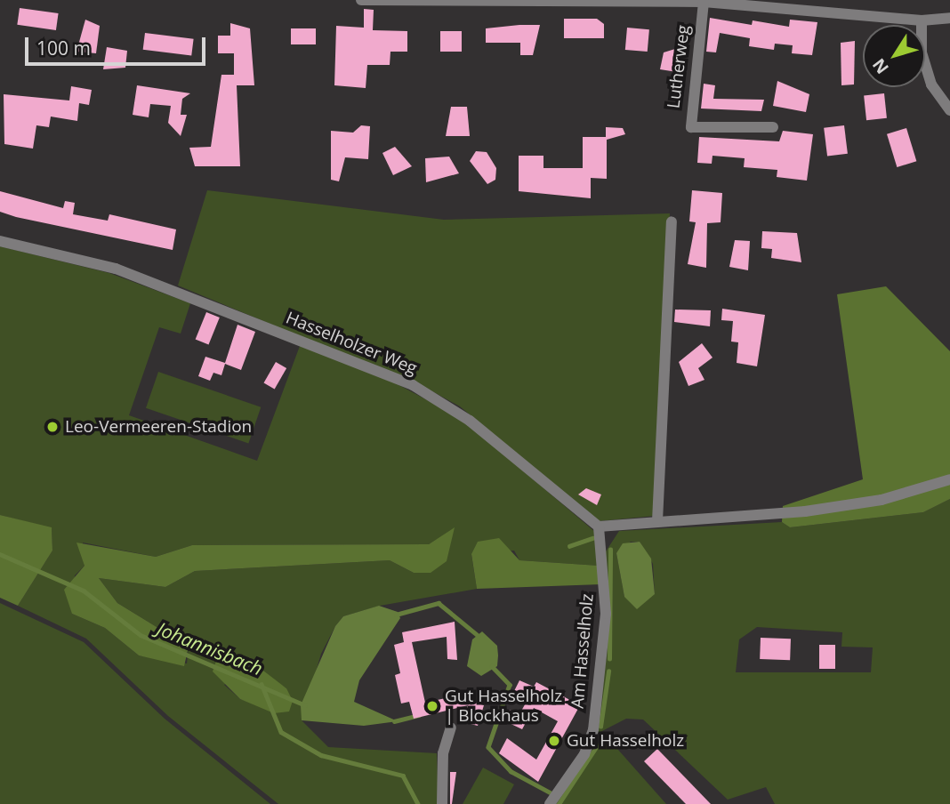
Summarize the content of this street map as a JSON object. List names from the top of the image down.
{
  "streets": {
    "street": ["Lutherweg", "Hasselholzer Weg", "Am Hasselholz"]
  },
  "crossings": [
    ["Hasselholzer Weg", "Am Hasselholz"]
  ],
  "water": ["Johannisbach"],
  "places": ["Leo-Vermeeren-Stadion", "Gut Hasselholz | Blockhaus", "Gut Hasselholz"],
  "scale_bar": "100 m",
  "north": "bottom left"
}
